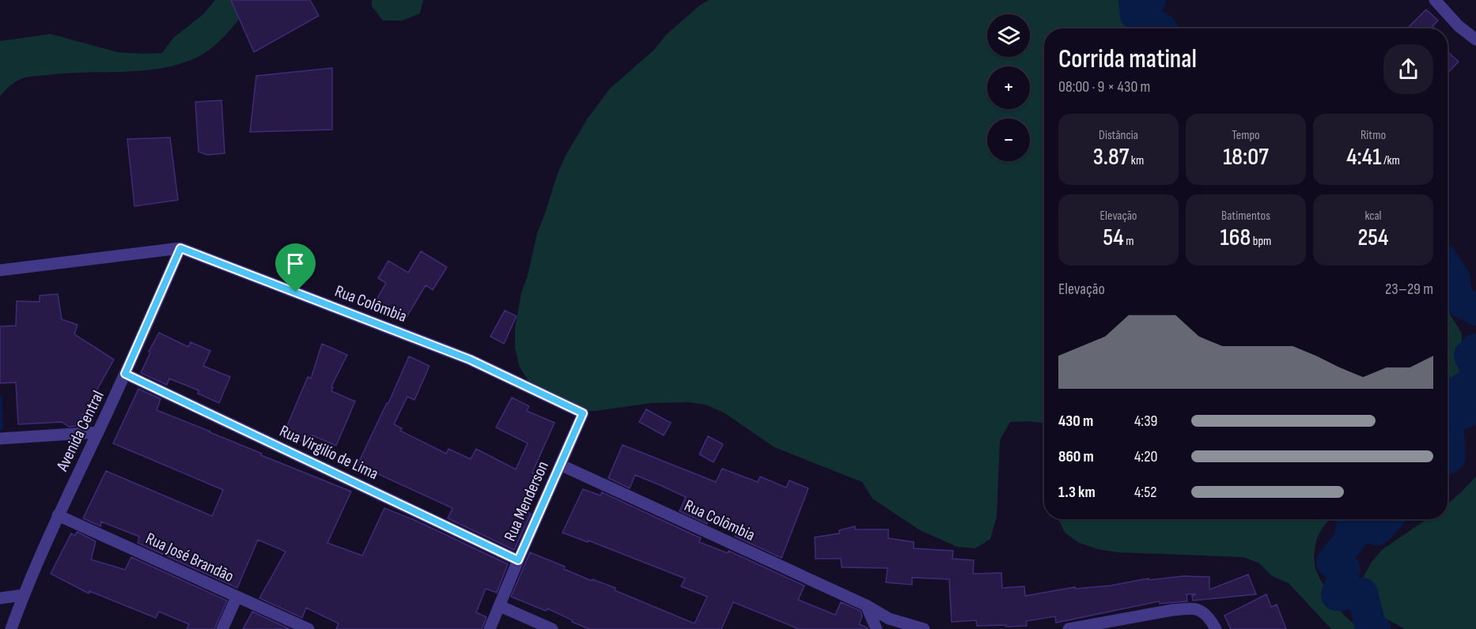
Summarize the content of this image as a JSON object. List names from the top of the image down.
{
  "streets": {
    "street": [
      "Rua Colômbia",
      "Avenida Central",
      "Rua Virgilío de Lima",
      "Rua Menderson",
      "Rua José Brandão"
    ]
  },
  "crossings": [
    ["Rua Colômbia", "Avenida Central"],
    ["Rua Colômbia", "Rua Menderson"],
    ["Avenida Central", "Rua Virgilío de Lima"],
    ["Avenida Central", "Rua José Brandão"],
    ["Rua Virgilío de Lima", "Rua Menderson"]
  ],
  "page": {
    "map_buttons": ["+", "−"],
    "heading": ["Corrida matinal", "08:00 · 9 × 430 m"],
    "stats": [
      ["Distância", "3.87 km"],
      ["Tempo", "18:07"],
      ["Ritmo", "4:41 /km"],
      ["Elevação", "54 m"],
      ["Batimentos", "168 bpm"],
      ["kcal", "254"]
    ],
    "chart": ["Elevação", "23–29 m"],
    "list": [
      {
        "name": "430 m",
        "note": "4:39"
      },
      {
        "name": "860 m",
        "note": "4:20"
      },
      {
        "name": "1.3 km",
        "note": "4:52"
      }
    ]
  }
}
